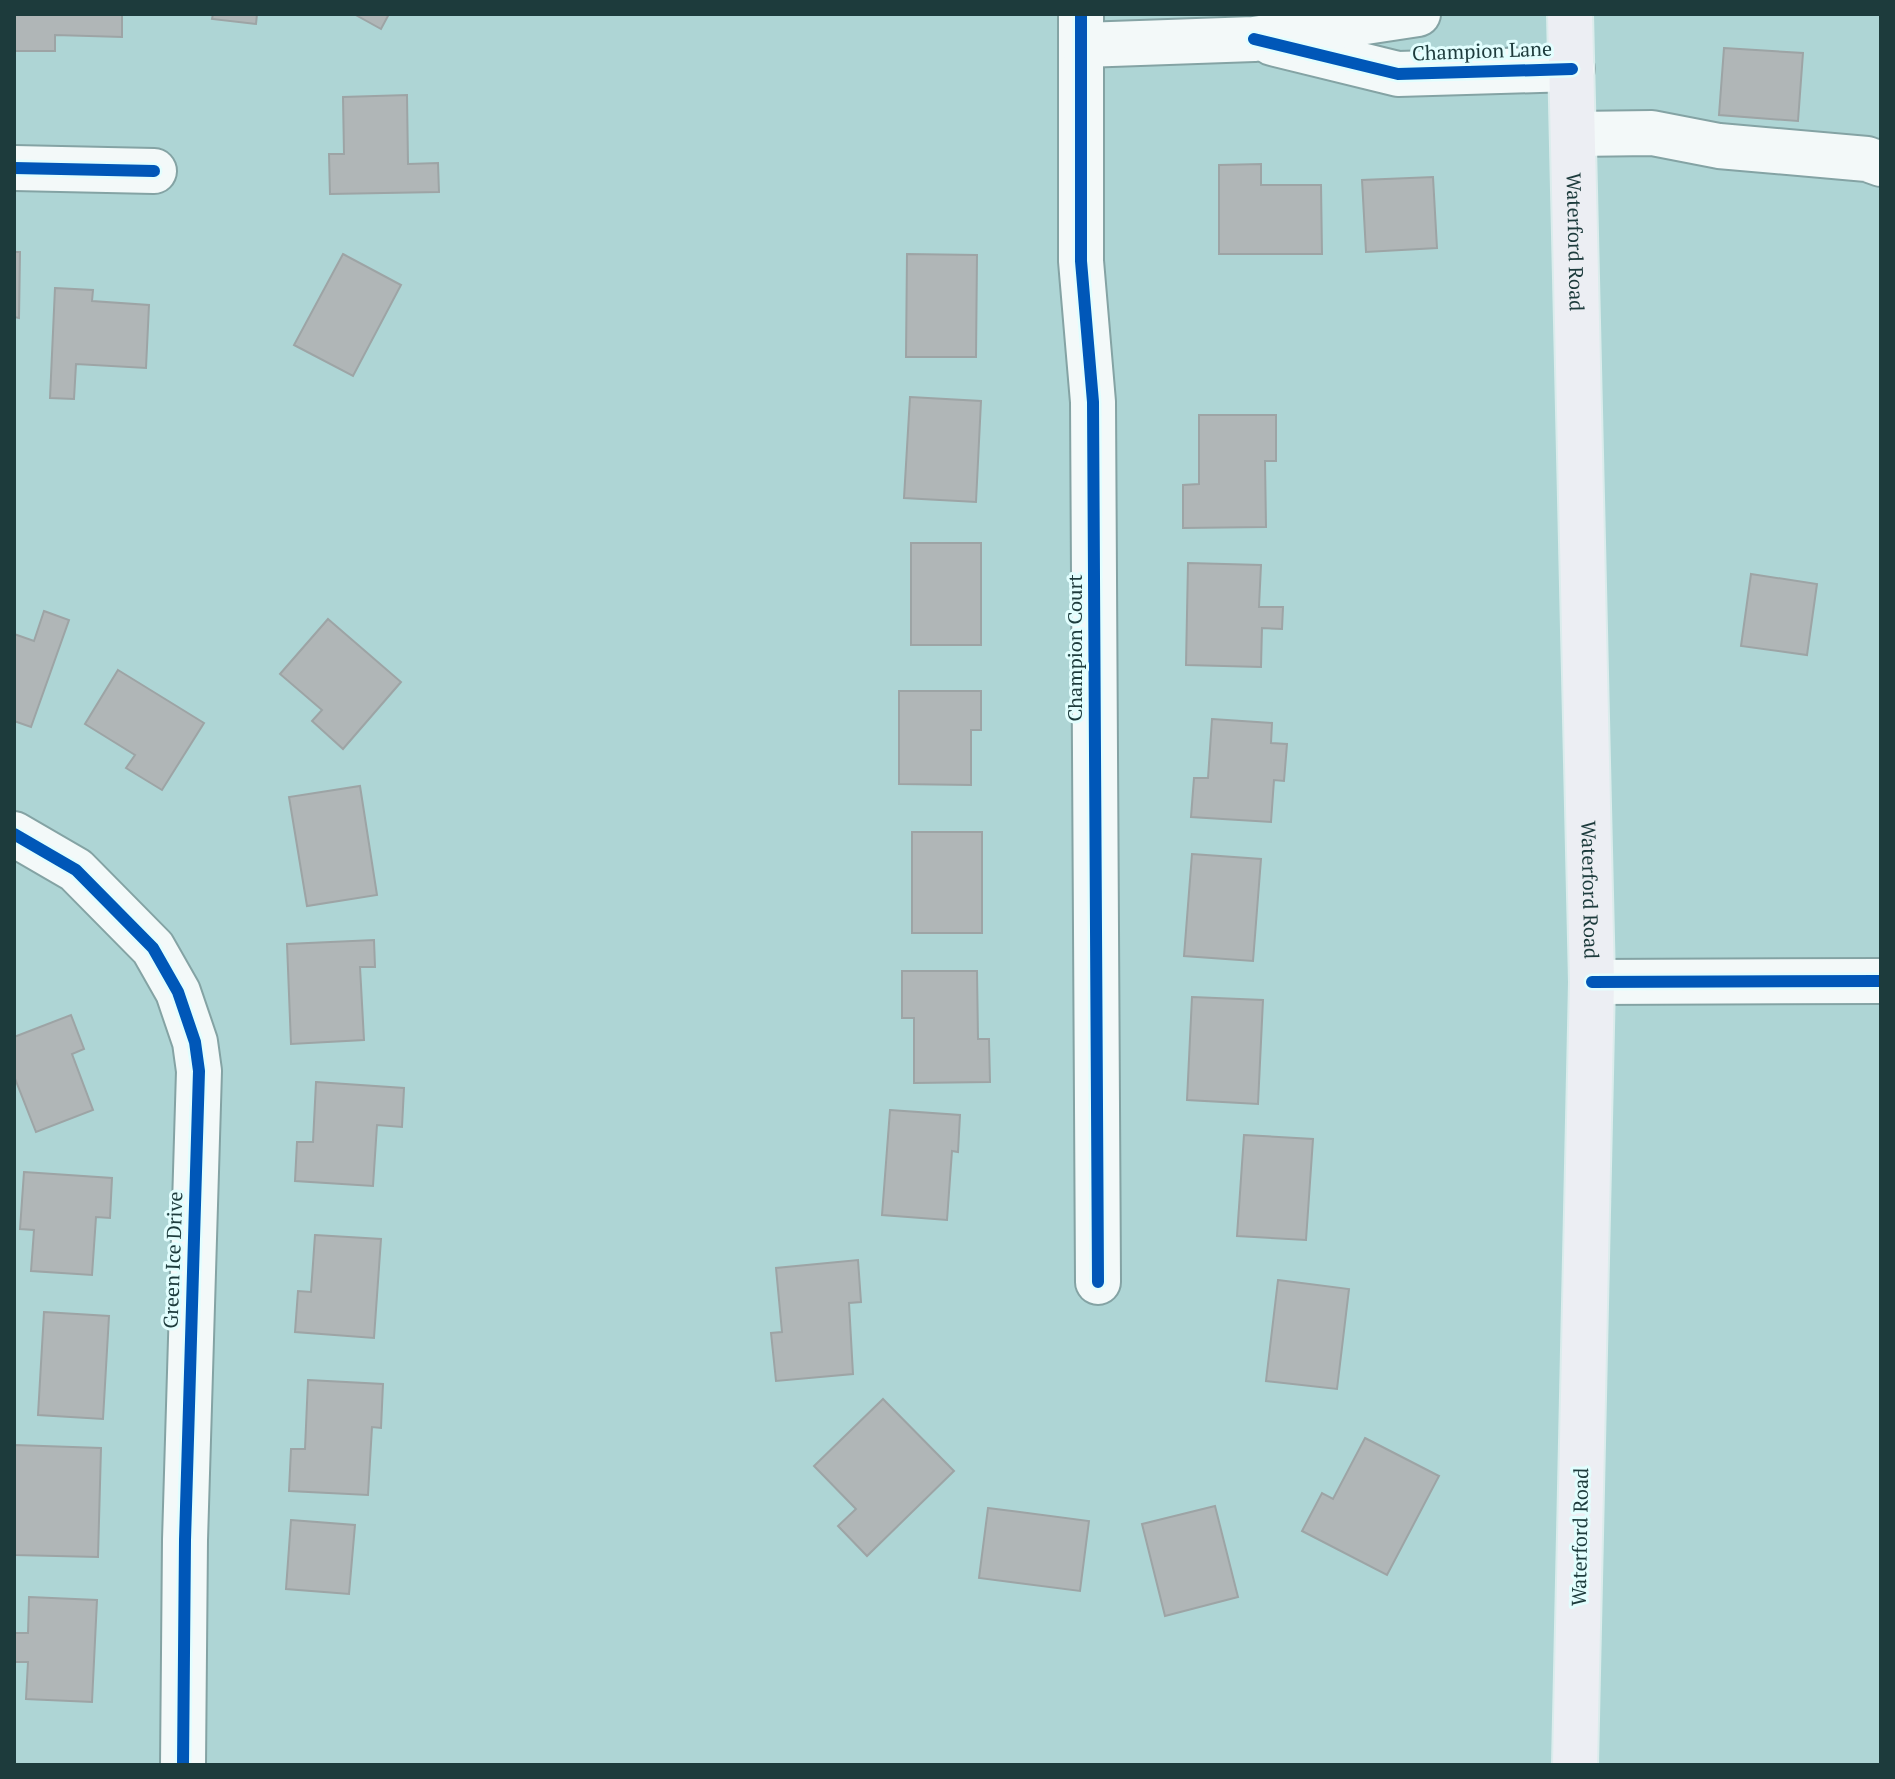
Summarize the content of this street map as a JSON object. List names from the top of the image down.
{
  "streets": {
    "main road": ["Waterford Road"],
    "street": ["Champion Lane", "Champion Court", "Green Ice Drive"]
  },
  "crossings": [
    ["Champion Lane", "Waterford Road"],
    ["Champion Lane", "Champion Court"]
  ]
}
